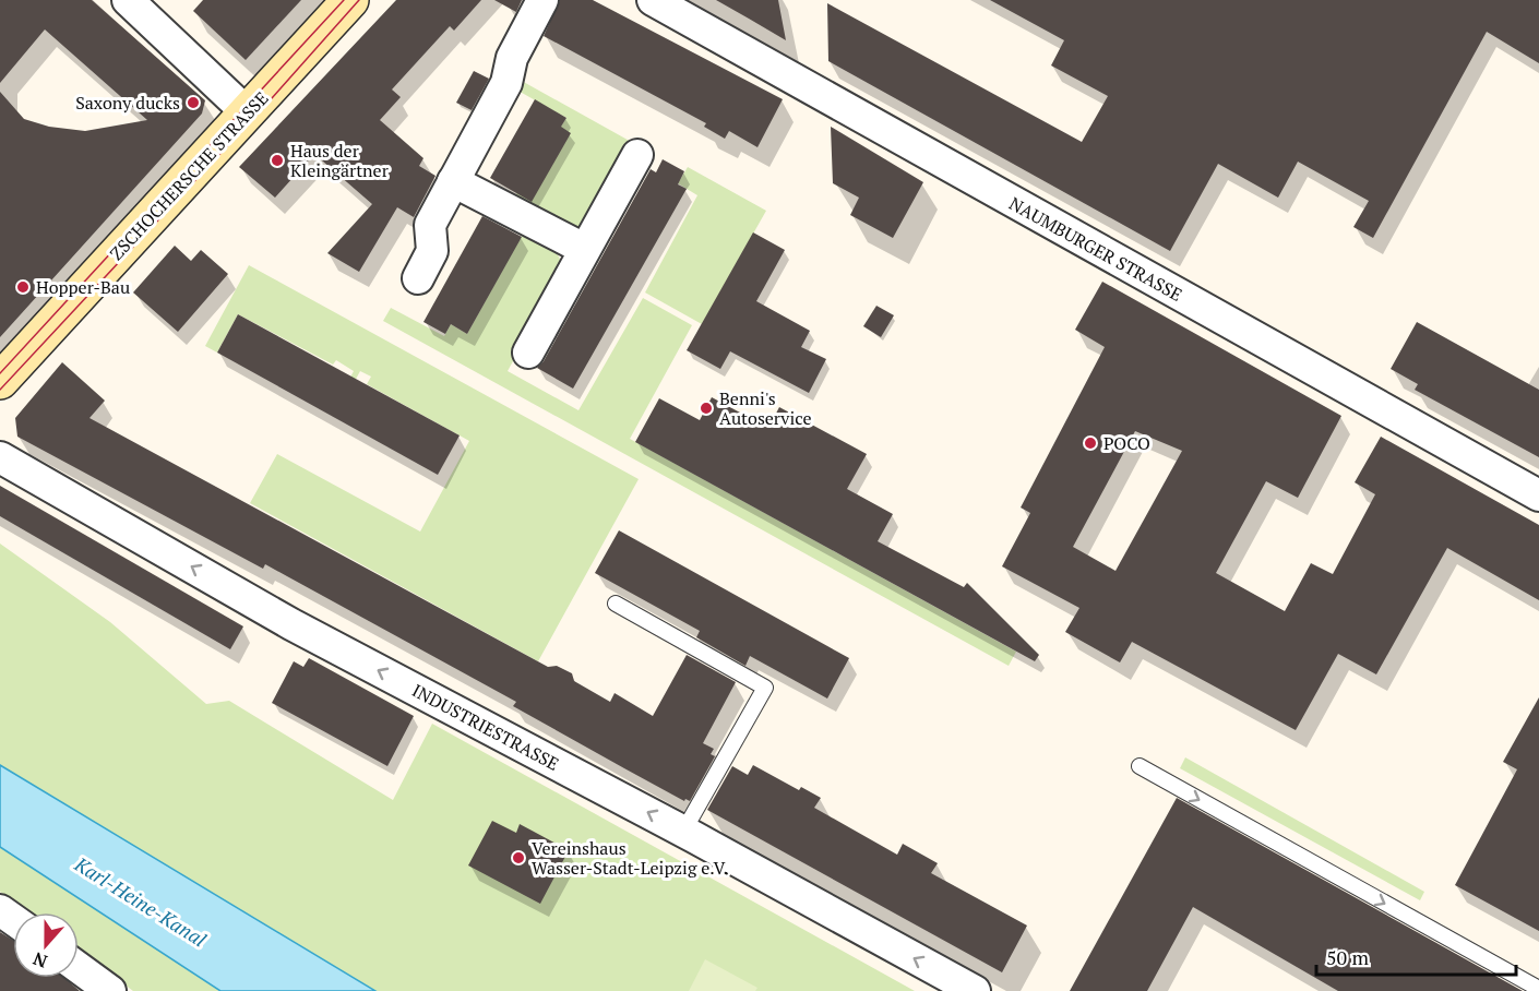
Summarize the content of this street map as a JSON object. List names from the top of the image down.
{
  "streets": {
    "main road": ["ZSCHOCHERSCHE STRASSE"],
    "street": ["NAUMBURGER STRASSE", "INDUSTRIESTRASSE"]
  },
  "one_way": ["INDUSTRIESTRASSE"],
  "water": ["Karl-Heine-Kanal"],
  "places": [
    "Saxony ducks",
    "Haus der Kleingärtner",
    "Hopper-Bau",
    "Benni's Autoservice",
    "POCO",
    "Vereinshaus Wasser-Stadt-Leipzig e.V."
  ],
  "scale_bar": "50 m",
  "north": "bottom"
}
